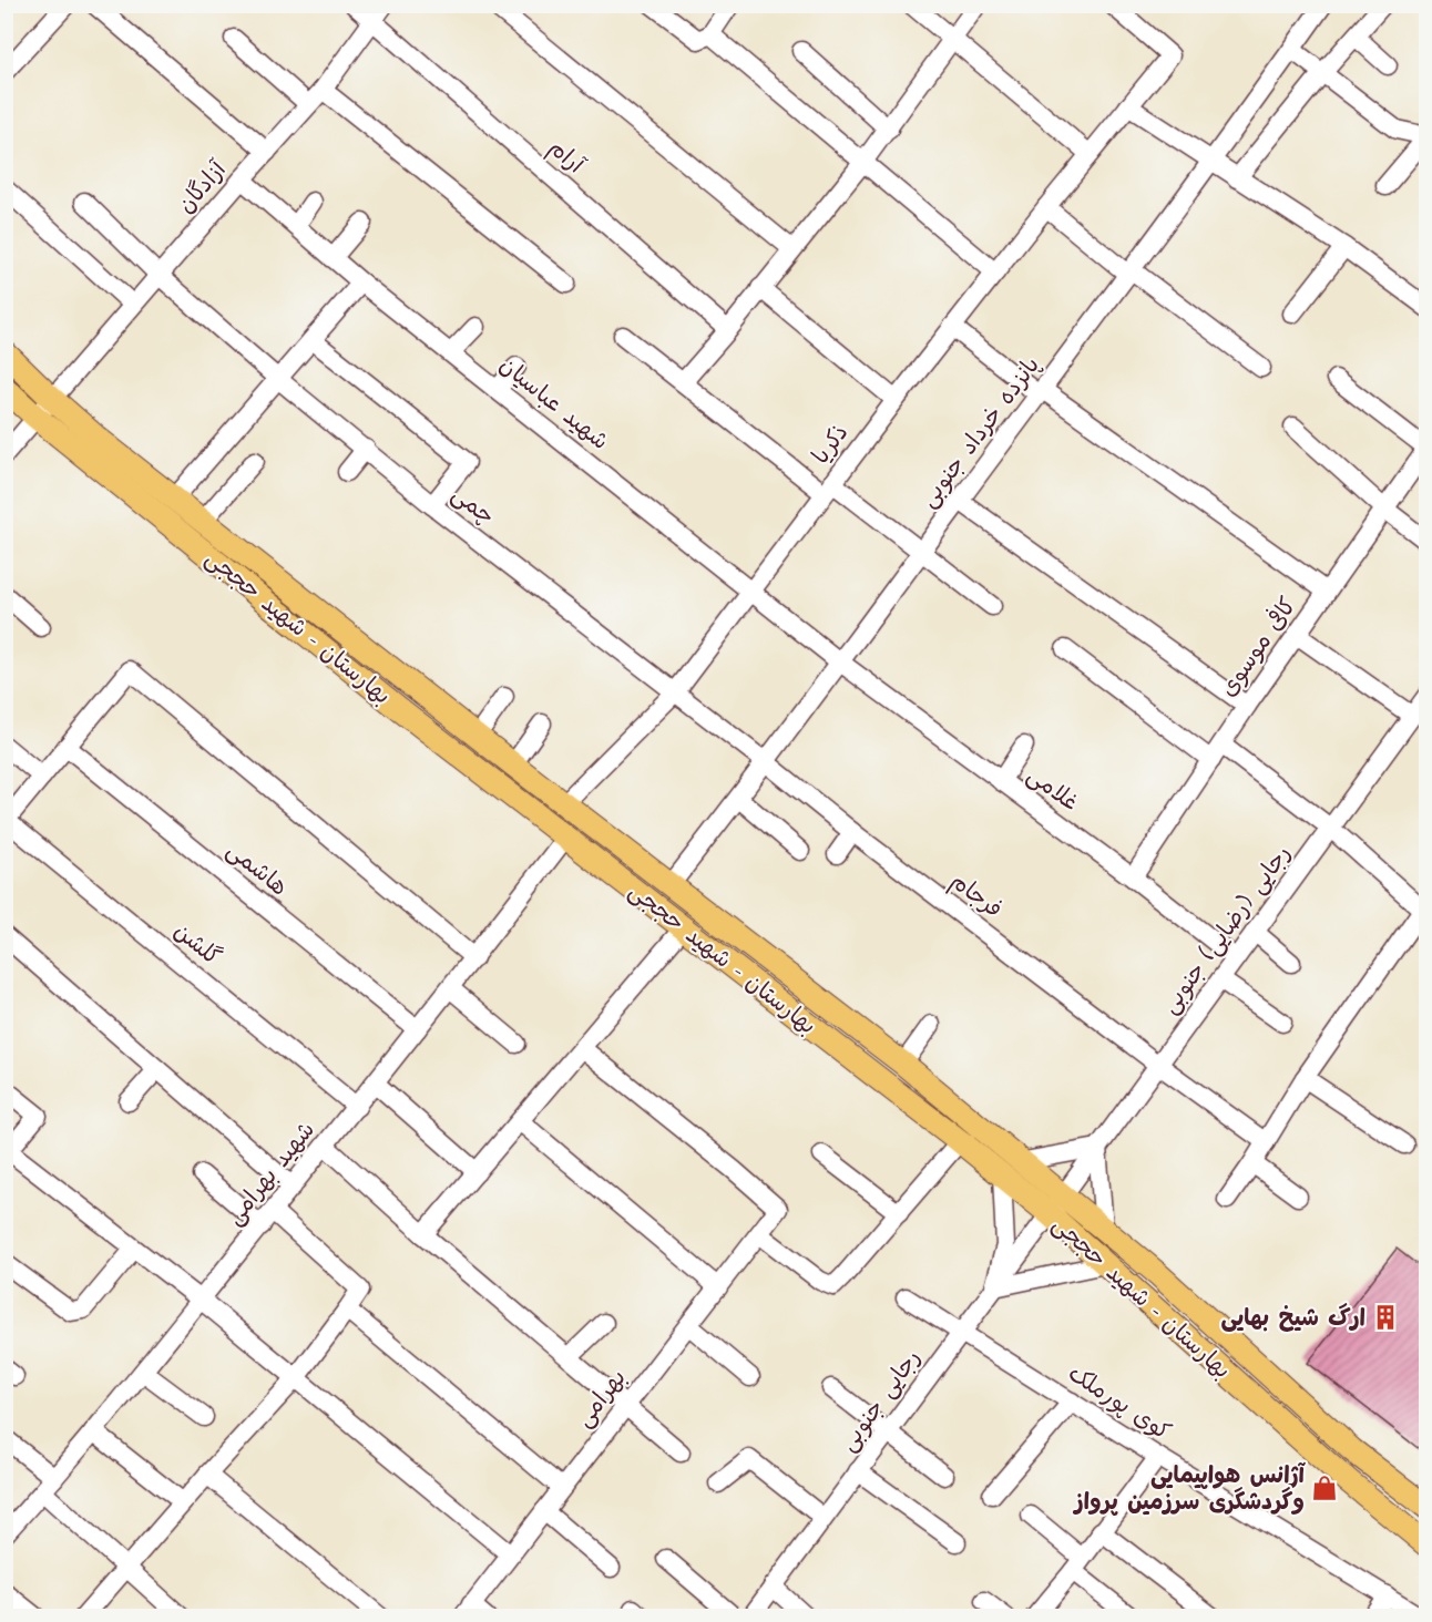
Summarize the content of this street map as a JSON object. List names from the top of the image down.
{
  "streets": {
    "main road": ["بهارستان - شهید حججی"],
    "street": [
      "آرام",
      "آزادگان",
      "شهید عباسیان",
      "پانزده خرداد جنوبی",
      "ذکریا",
      "چمی",
      "کافی موسوی",
      "غلامی",
      "هاشمی",
      "فرجام",
      "رجایی (رضایی) جنوبی",
      "گلشن",
      "شهید بهرامی",
      "بهرامی",
      "رجایی جنوبی",
      "کوی پورملک"
    ]
  },
  "crossings": [
    ["آرام", "آزادگان"],
    ["آزادگان", "شهید عباسیان"],
    ["آزادگان", "چمی"],
    ["آزادگان", "بهارستان - شهید حججی"],
    ["شهید عباسیان", "پانزده خرداد جنوبی"],
    ["شهید عباسیان", "ذکریا"],
    ["شهید عباسیان", "غلامی"],
    ["پانزده خرداد جنوبی", "چمی"],
    ["پانزده خرداد جنوبی", "بهارستان - شهید حججی"],
    ["پانزده خرداد جنوبی", "غلامی"],
    ["پانزده خرداد جنوبی", "فرجام"],
    ["ذکریا", "چمی"],
    ["ذکریا", "بهارستان - شهید حججی"],
    ["چمی", "فرجام"],
    ["بهارستان - شهید حججی", "رجایی (رضایی) جنوبی"],
    ["بهارستان - شهید حججی", "شهید بهرامی"],
    ["بهارستان - شهید حججی", "رجایی جنوبی"],
    ["کافی موسوی", "غلامی"],
    ["غلامی", "رجایی (رضایی) جنوبی"],
    ["هاشمی", "شهید بهرامی"],
    ["فرجام", "رجایی (رضایی) جنوبی"],
    ["رجایی (رضایی) جنوبی", "رجایی جنوبی"],
    ["گلشن", "شهید بهرامی"],
    ["رجایی جنوبی", "کوی پورملک"]
  ],
  "places": {
    "building": ["ارگ شیخ بهایی"],
    "shop": ["آژانس هواپیمایی و‌گردشگری سرزمین پرواز"]
  }
}
